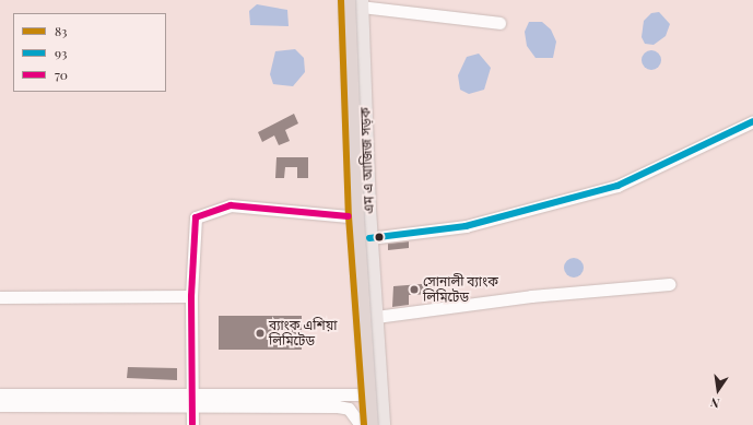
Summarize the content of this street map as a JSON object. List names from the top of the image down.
{
  "streets": {
    "main road": ["এম এ আজিজ সড়ক"]
  },
  "places": ["সোনালী ব্যাংক লিমিটেড", "ব্যাংক এশিয়া লিমিটেড"],
  "lines": ["transit line 83", "transit line 93", "transit line 70"],
  "legend": ["83", "93", "70"],
  "north": "bottom"
}
